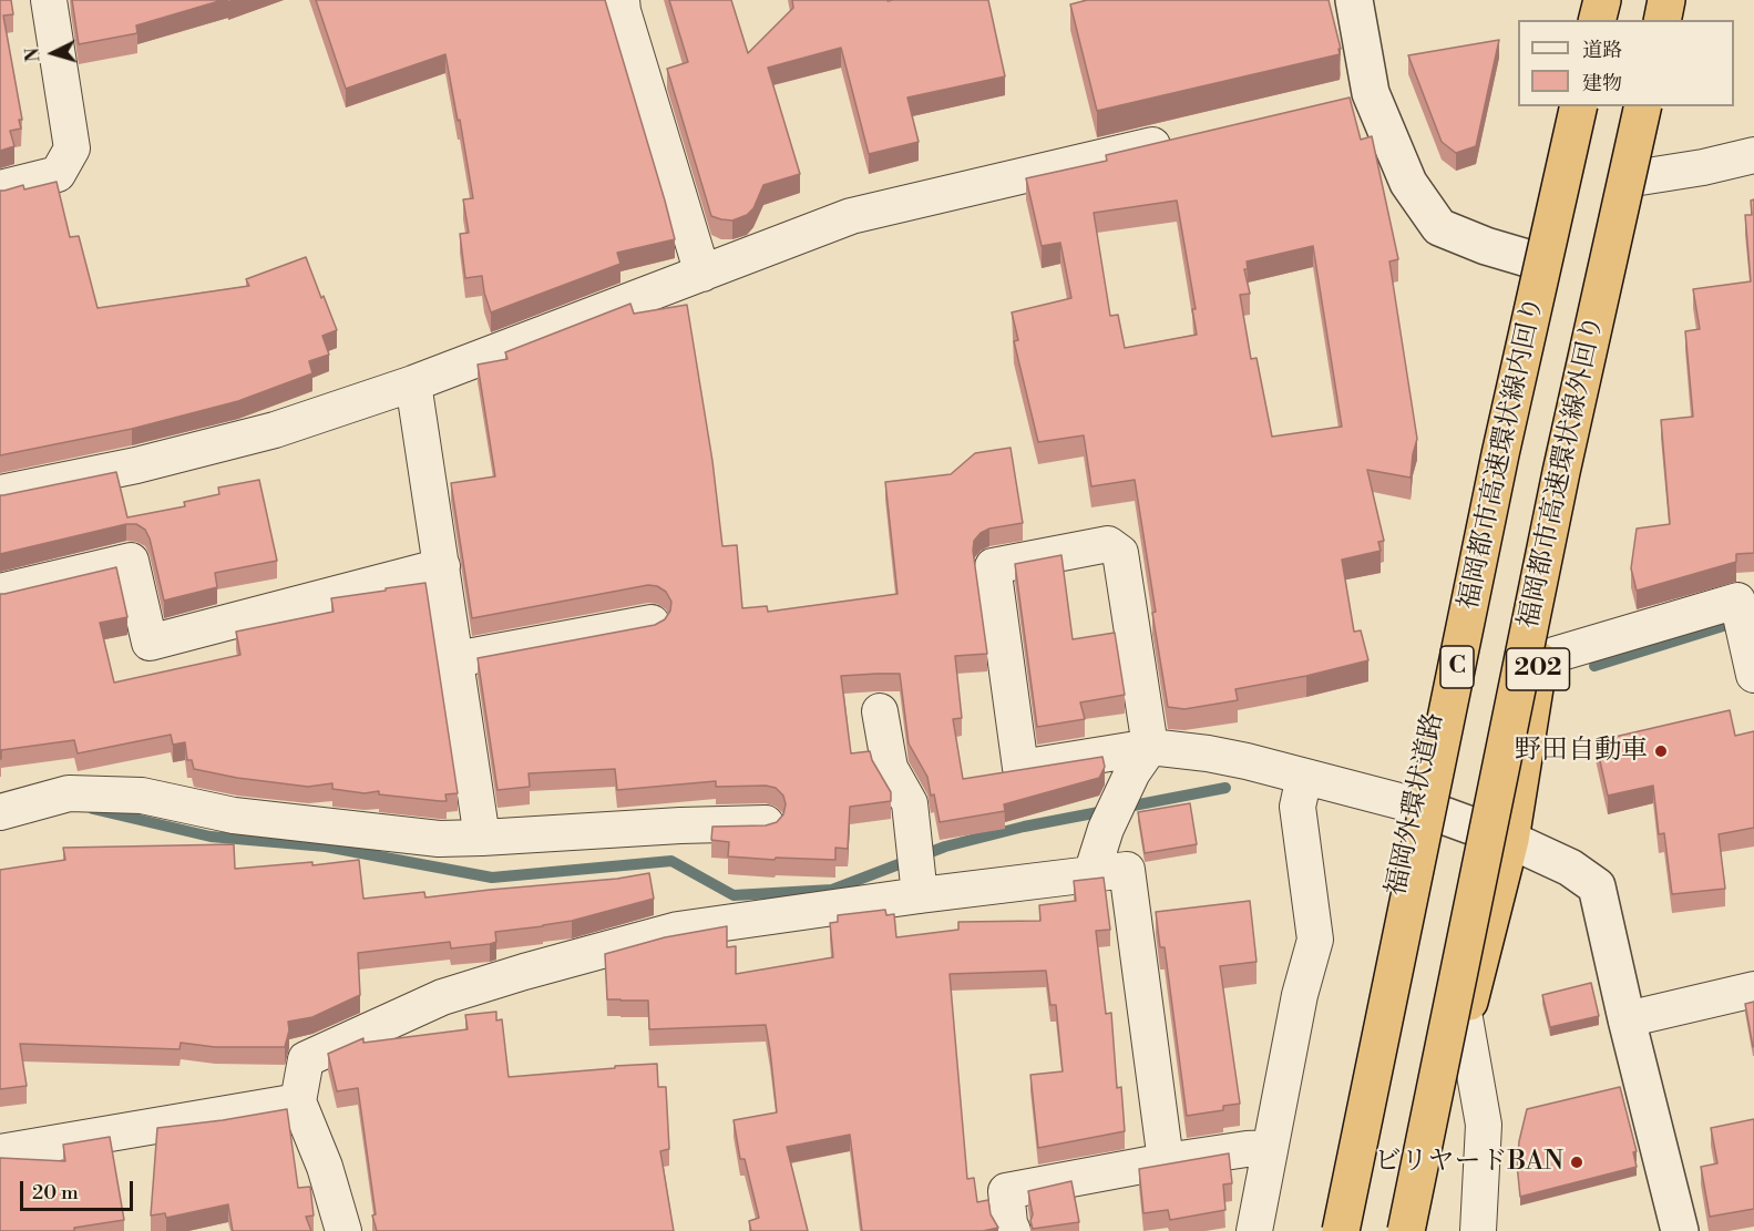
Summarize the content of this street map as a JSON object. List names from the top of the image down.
{
  "streets": {
    "highway": [
      "福岡都市高速環状線内回り",
      "福岡都市高速環状線外回り",
      "C",
      "202",
      "福岡外環状道路"
    ]
  },
  "places": ["野田自動車", "ビリヤードBAN"],
  "legend": ["道路", "建物"],
  "scale_bar": "20 m",
  "north": "left"
}
